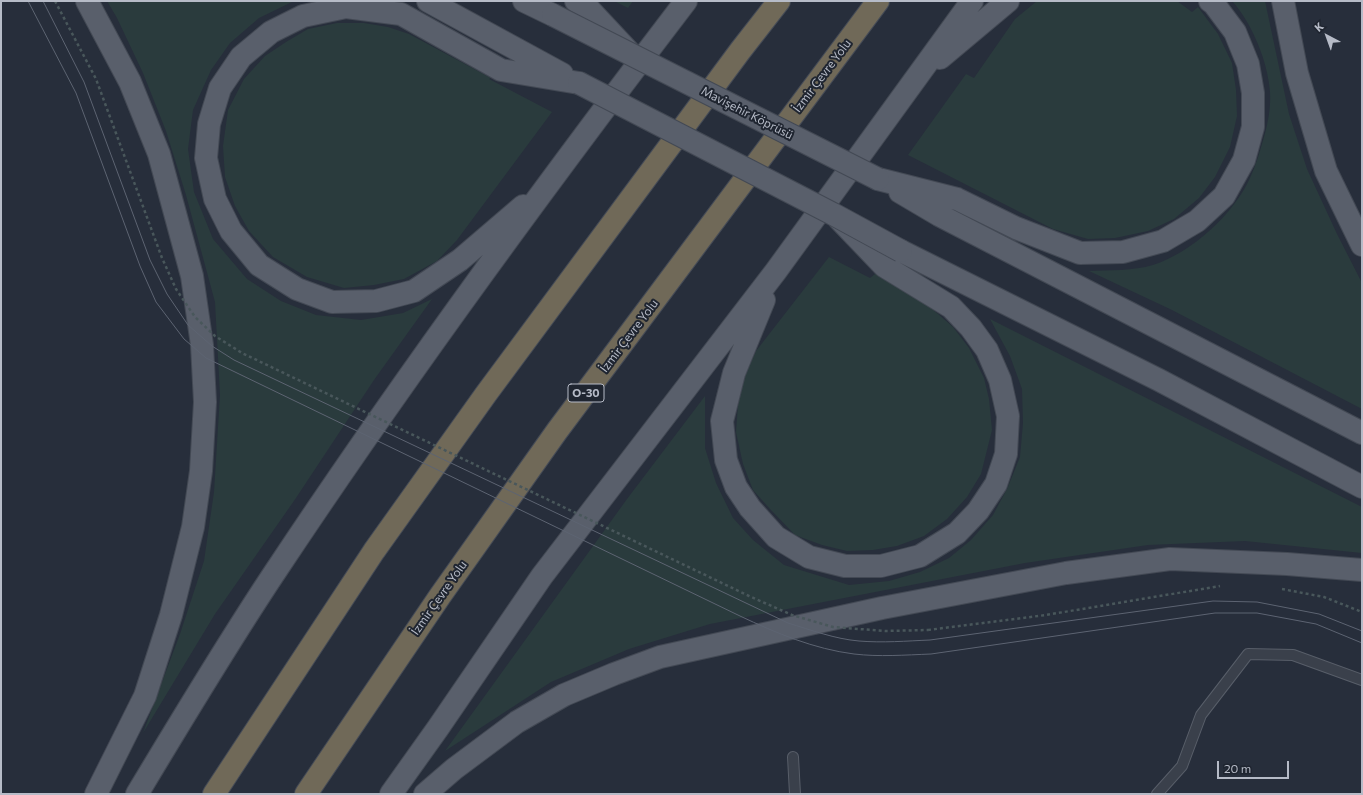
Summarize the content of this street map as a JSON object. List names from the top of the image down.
{
  "streets": {
    "highway": ["İzmir Çevre Yolu", "O-30"],
    "main road": ["Mavişehir Köprüsü"]
  },
  "scale_bar": "20 m",
  "north": "top left"
}
